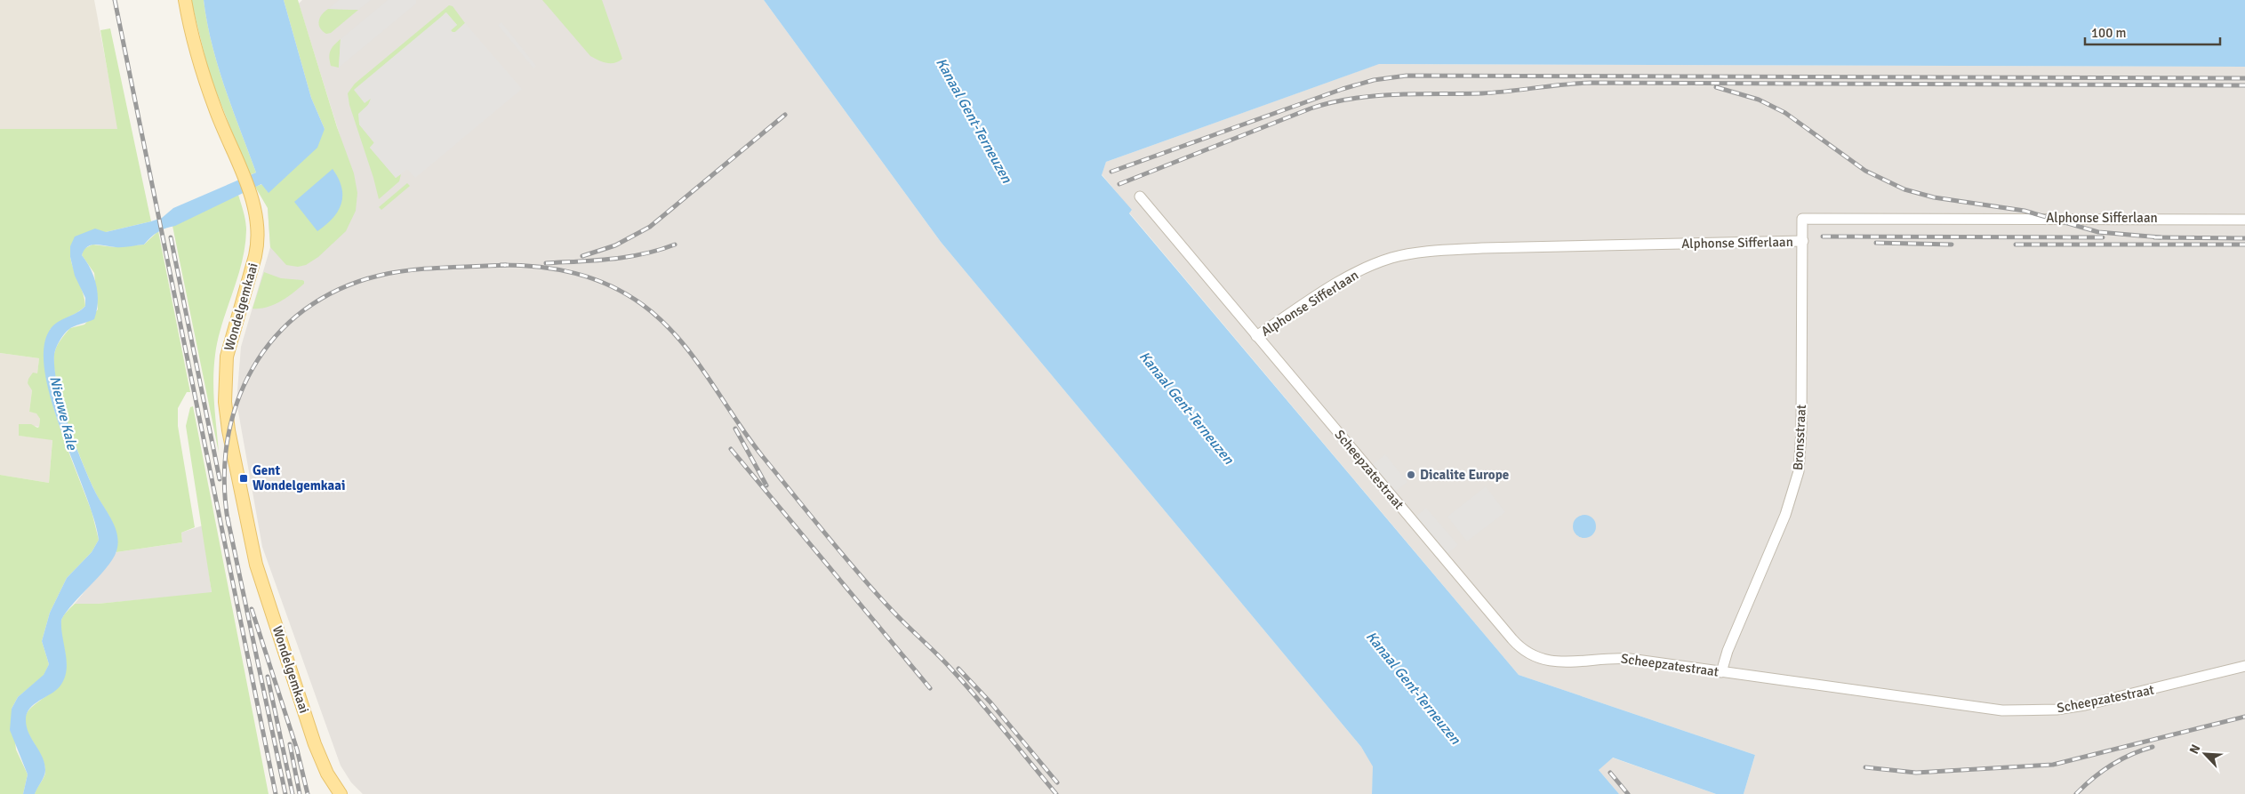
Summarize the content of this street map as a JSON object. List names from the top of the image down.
{
  "streets": {
    "main road": ["Wondelgemkaai"],
    "street": ["Alphonse Sifferlaan", "Bronsstraat", "Scheepzatestraat"]
  },
  "crossings": [
    ["Alphonse Sifferlaan", "Bronsstraat"],
    ["Alphonse Sifferlaan", "Scheepzatestraat"],
    ["Bronsstraat", "Scheepzatestraat"]
  ],
  "water": ["Kanaal Gent-Terneuzen", "Nieuwe Kale"],
  "places": {
    "other": ["Dicalite Europe"],
    "transit": ["Gent Wondelgemkaai"]
  },
  "scale_bar": "100 m",
  "north": "top left"
}
